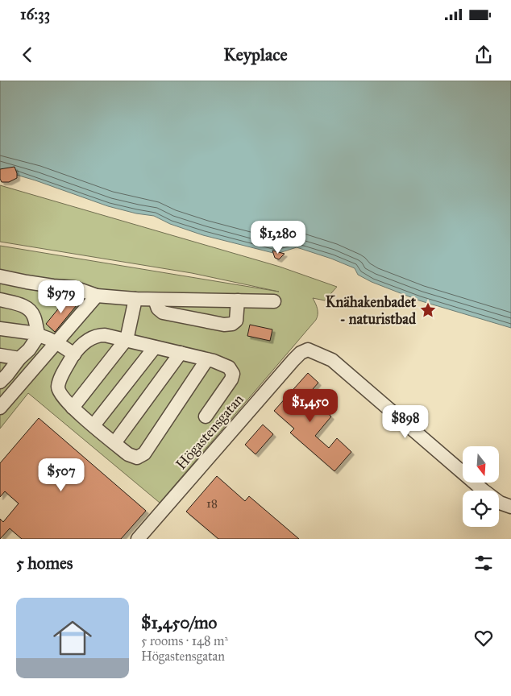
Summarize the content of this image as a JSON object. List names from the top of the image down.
{
  "streets": {
    "street": ["Högastensgatan"]
  },
  "places": {
    "place": ["Knähakenbadet - naturistbad"]
  },
  "house_numbers": ["18"],
  "north": "bottom",
  "page": {
    "status": "16:33",
    "header": "Keyplace",
    "price": [
      "$1,280",
      "$979",
      "$1,450",
      "$898",
      "$507"
    ],
    "heading": "5 homes",
    "list": [
      {
        "name": "$1,450/mo",
        "note": "5 rooms · 148 m² · Högastensgatan"
      }
    ]
  }
}
